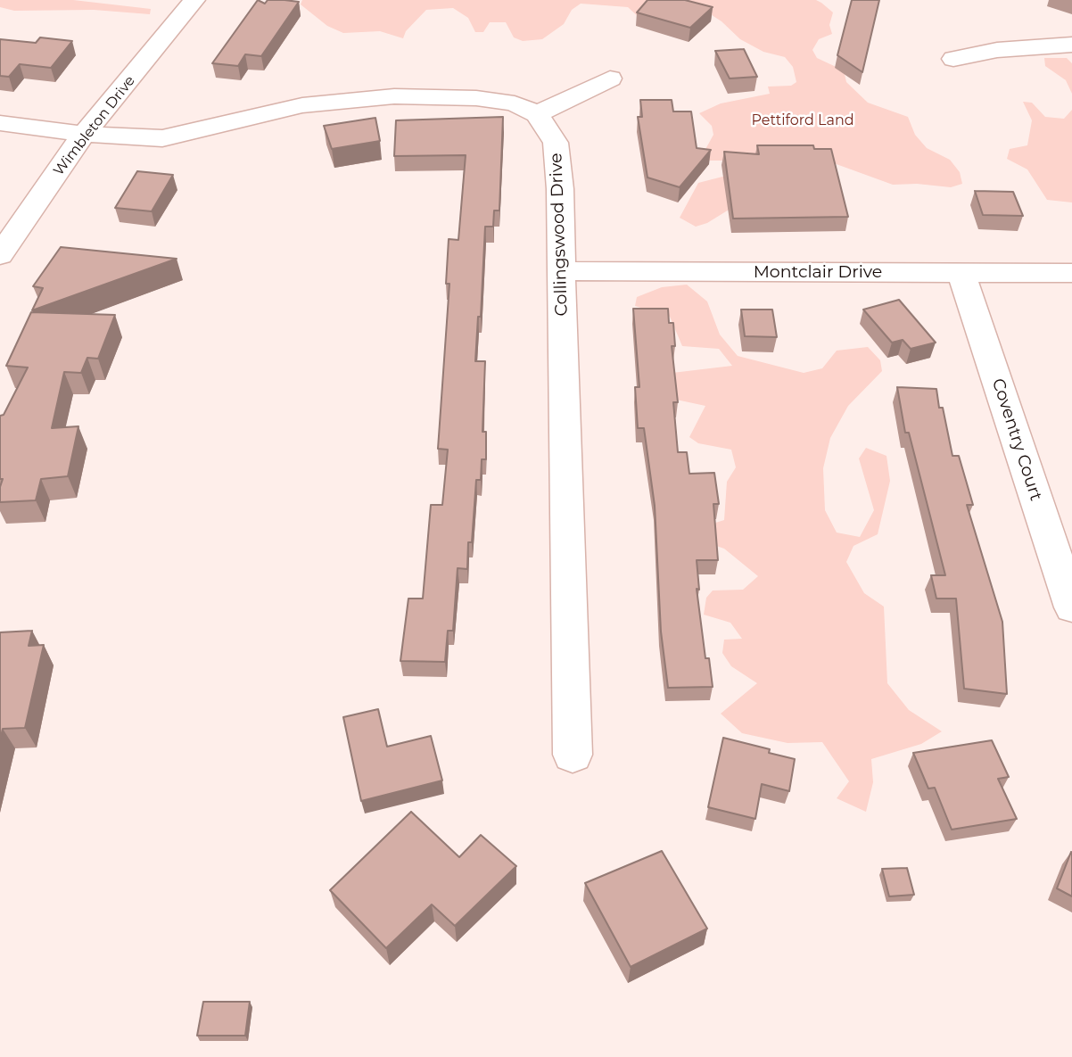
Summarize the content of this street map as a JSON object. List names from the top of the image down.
{
  "streets": {
    "street": [
      "Wimbleton Drive",
      "Collingswood Drive",
      "Montclair Drive",
      "Coventry Court"
    ]
  },
  "crossings": [
    ["Collingswood Drive", "Montclair Drive"],
    ["Montclair Drive", "Coventry Court"]
  ],
  "parks": ["Pettiford Land"]
}
